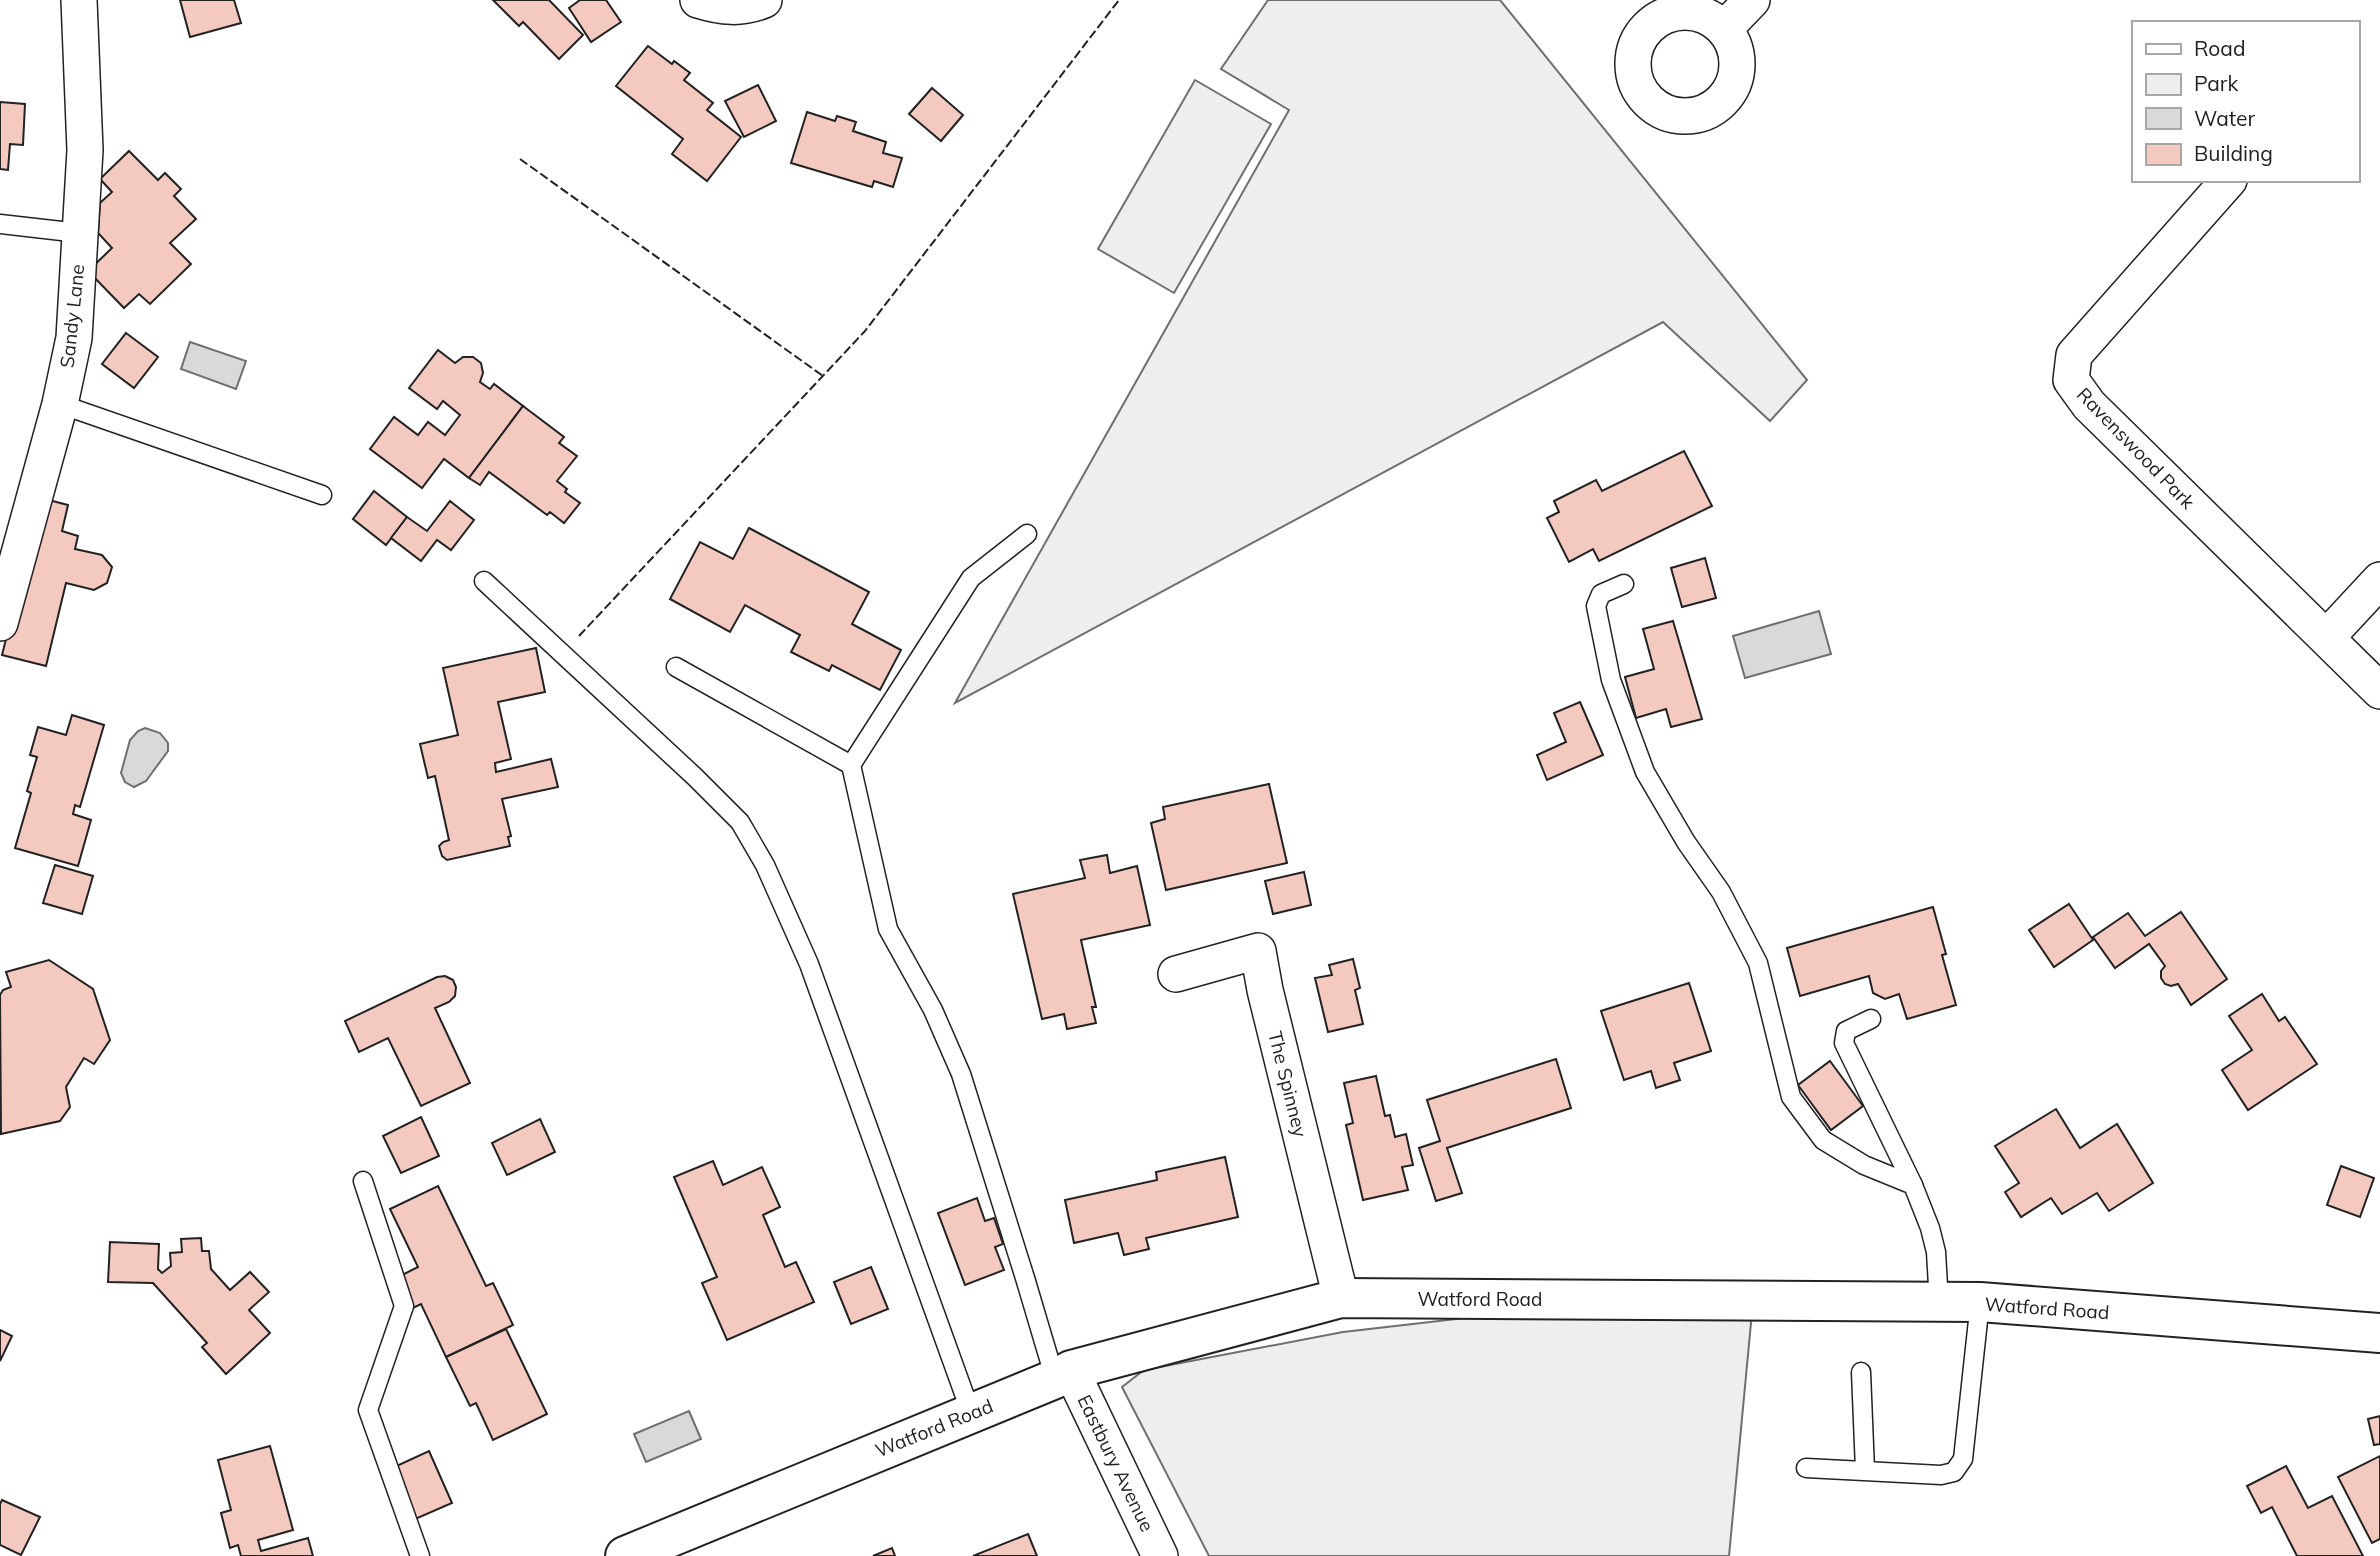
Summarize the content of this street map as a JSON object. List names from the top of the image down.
{
  "streets": {
    "main road": ["Watford Road"],
    "street": [
      "Sandy Lane",
      "Ravenswood Park",
      "The Spinney",
      "Eastbury Avenue"
    ]
  },
  "crossings": [
    ["The Spinney", "Watford Road"],
    ["Watford Road", "Eastbury Avenue"]
  ],
  "legend": [
    "Road",
    "Park",
    "Water",
    "Building"
  ]
}
